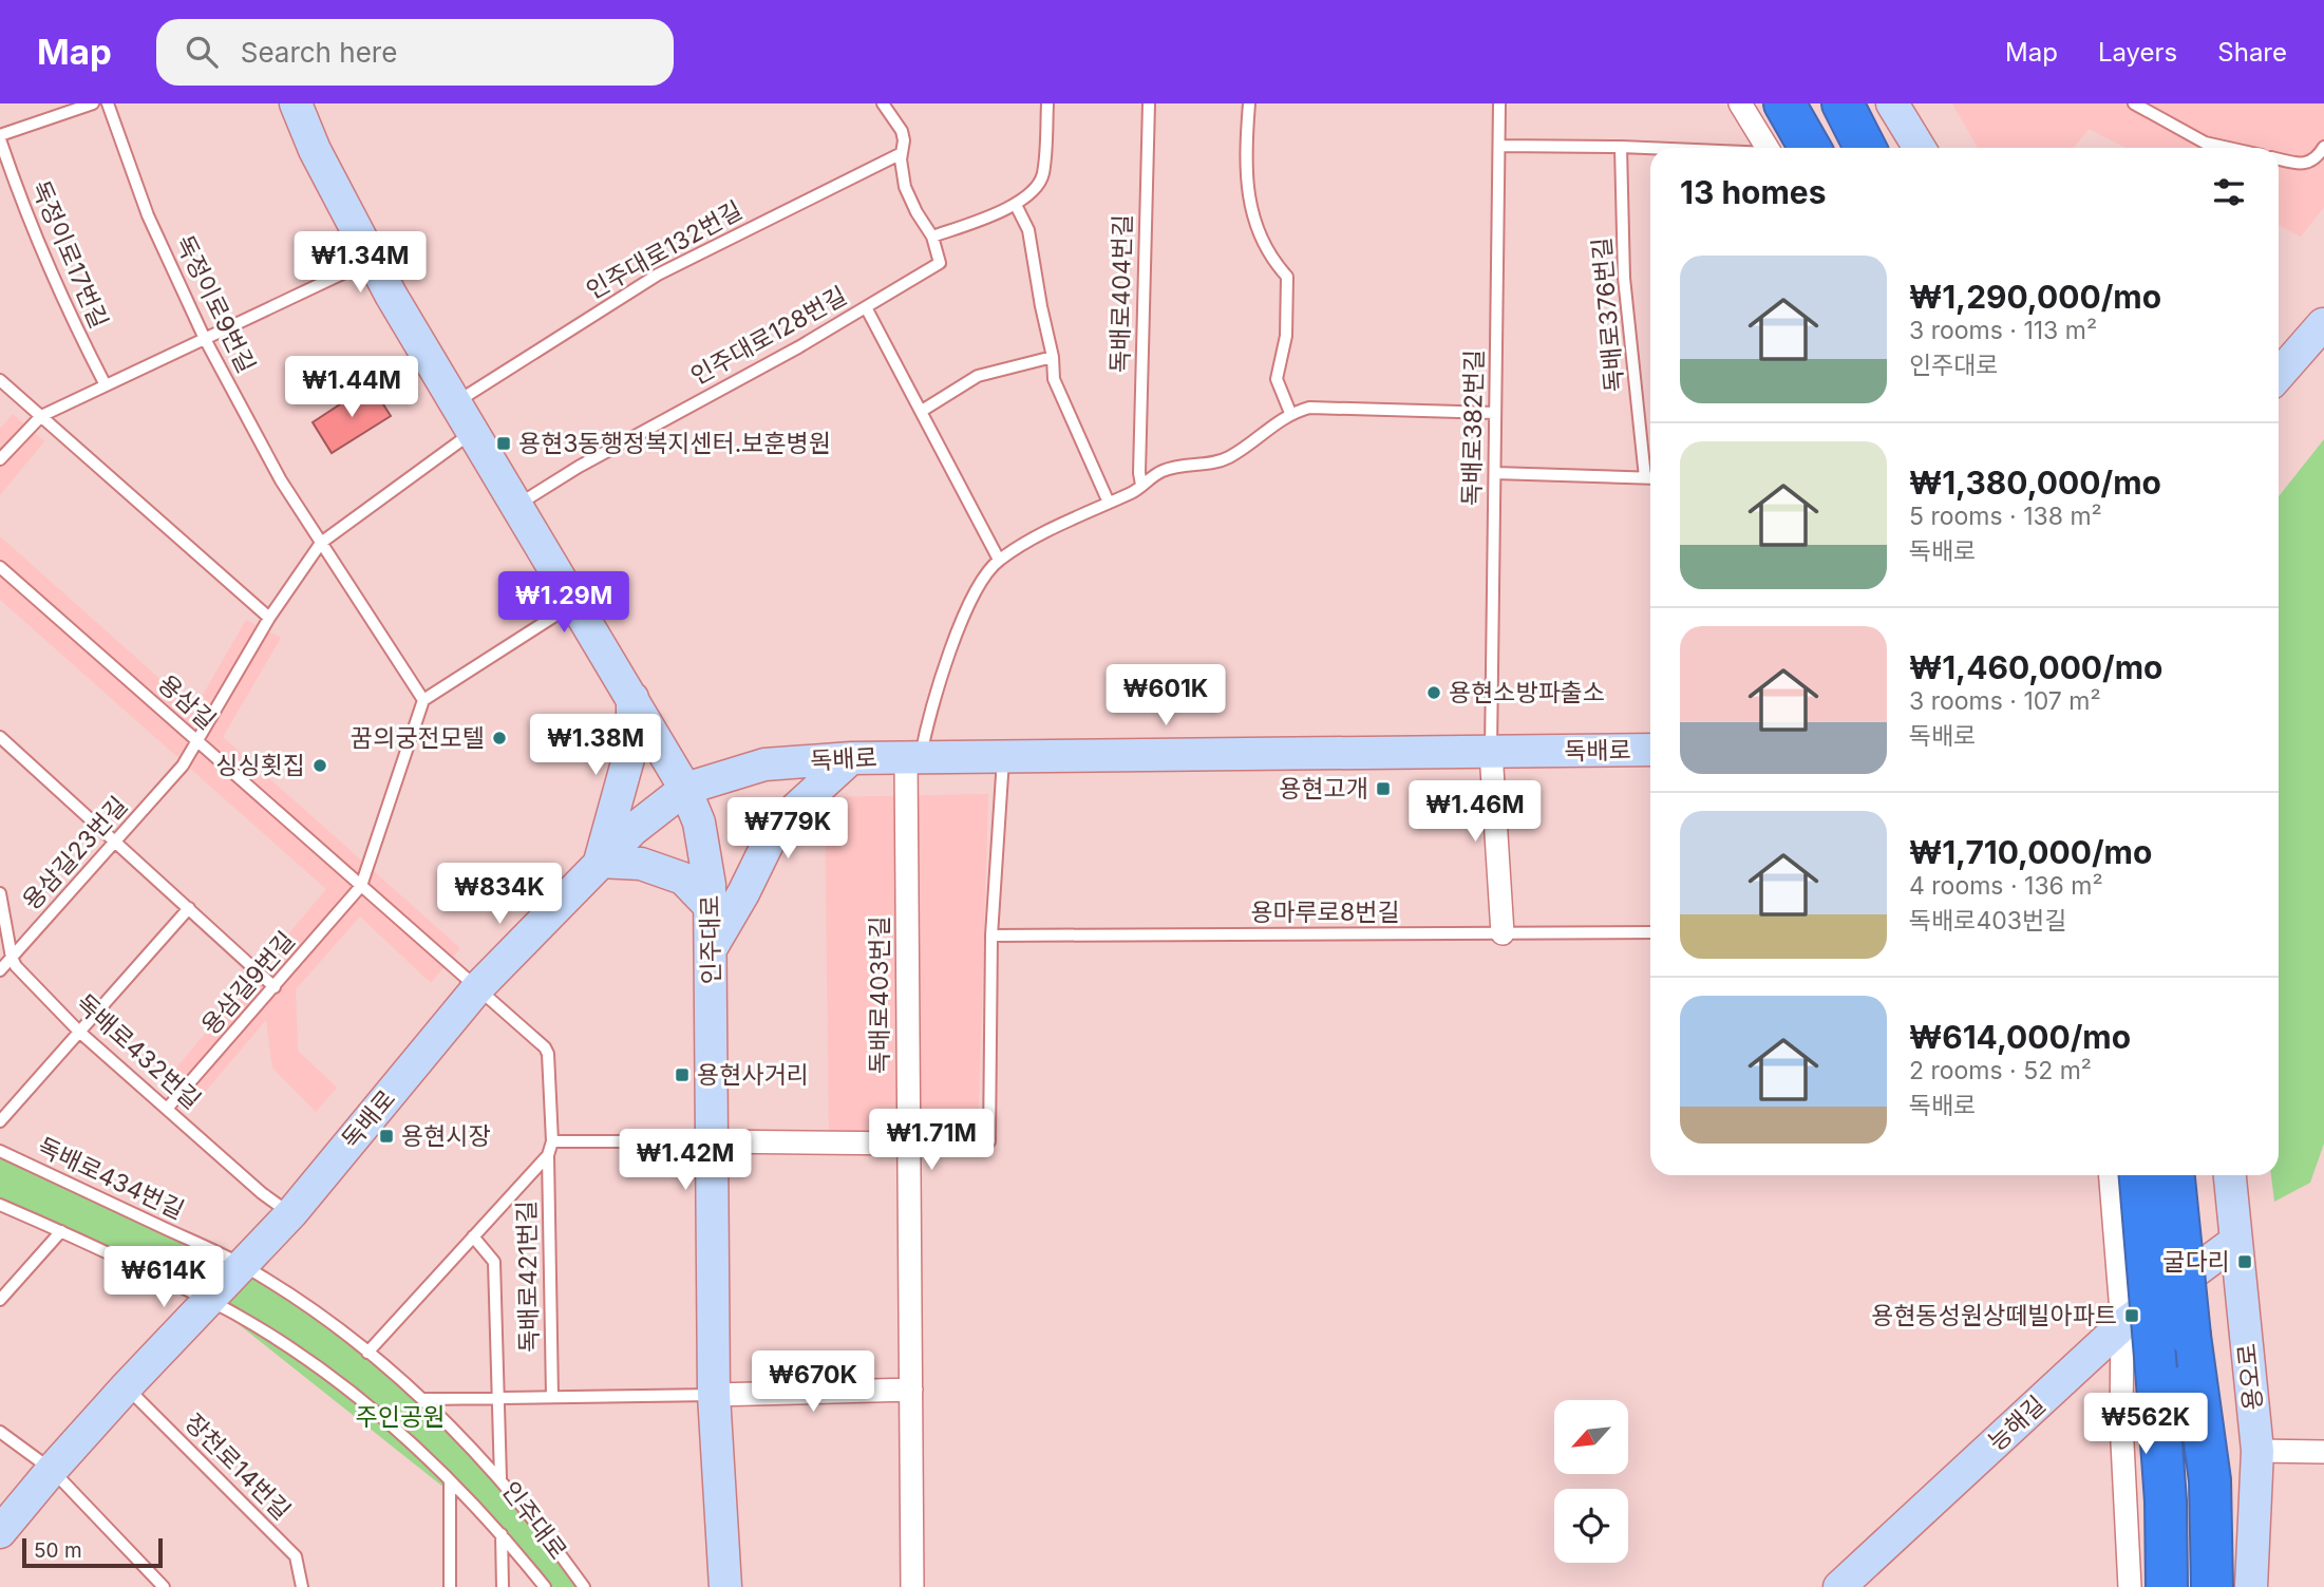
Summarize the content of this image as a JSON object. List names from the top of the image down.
{
  "streets": {
    "main road": [
      "독배로",
      "인주대로",
      "용오로",
      "능해길"
    ],
    "street": ["독배로403번길"],
    "lane": [
      "인주대로132번길",
      "독정이로17번길",
      "독배로404번길",
      "독정이로9번길",
      "독배로376번길",
      "인주대로128번길",
      "독배로382번길",
      "용삼길",
      "용삼길23번길",
      "용마루로8번길",
      "용삼길9번길",
      "독배로432번길",
      "독배로434번길",
      "독배로421번길",
      "장천로14번길"
    ]
  },
  "crossings": [
    ["인주대로132번길", "인주대로"],
    ["독정이로9번길", "용삼길23번길"],
    ["독배로376번길", "독배로382번길"],
    ["인주대로128번길", "인주대로"],
    ["독배로382번길", "독배로"],
    ["용삼길", "독배로"],
    ["용삼길", "용삼길23번길"],
    ["용삼길", "용삼길9번길"],
    ["용삼길", "독배로421번길"],
    ["독배로", "인주대로"],
    ["독배로", "독배로403번길"],
    ["독배로", "독배로432번길"],
    ["독배로", "독배로434번길"],
    ["독배로", "독배로421번길"],
    ["독배로", "장천로14번길"],
    ["용삼길23번길", "인주대로"],
    ["용삼길23번길", "독배로432번길"],
    ["용삼길9번길", "독배로432번길"],
    ["용오로", "능해길"]
  ],
  "parks": ["주인공원"],
  "places": {
    "transit": [
      "용현3동행정복지센터.보훈병원",
      "용현고개",
      "용현사거리",
      "용현시장",
      "굴다리",
      "용현동성원상떼빌아파트"
    ],
    "other": ["용현소방파출소", "꿈의궁전모텔", "싱싱횟집"]
  },
  "scale_bar": "50 m",
  "north": "bottom left",
  "page": {
    "header": "Map",
    "search": "Search here",
    "nav": ["Map", "Layers", "Share"],
    "heading": "13 homes",
    "price": [
      "₩1.34M",
      "₩1.44M",
      "₩1.29M",
      "₩601K",
      "₩1.38M",
      "₩1.46M",
      "₩779K",
      "₩834K",
      "₩1.71M",
      "₩1.42M",
      "₩614K",
      "₩670K",
      "₩562K"
    ],
    "list": [
      {
        "name": "₩1,290,000/mo",
        "note": "3 rooms · 113 m² · 인주대로"
      },
      {
        "name": "₩1,380,000/mo",
        "note": "5 rooms · 138 m² · 독배로"
      },
      {
        "name": "₩1,460,000/mo",
        "note": "3 rooms · 107 m² · 독배로"
      },
      {
        "name": "₩1,710,000/mo",
        "note": "4 rooms · 136 m² · 독배로403번길"
      },
      {
        "name": "₩614,000/mo",
        "note": "2 rooms · 52 m² · 독배로"
      }
    ],
    "scale": "50 m"
  }
}
